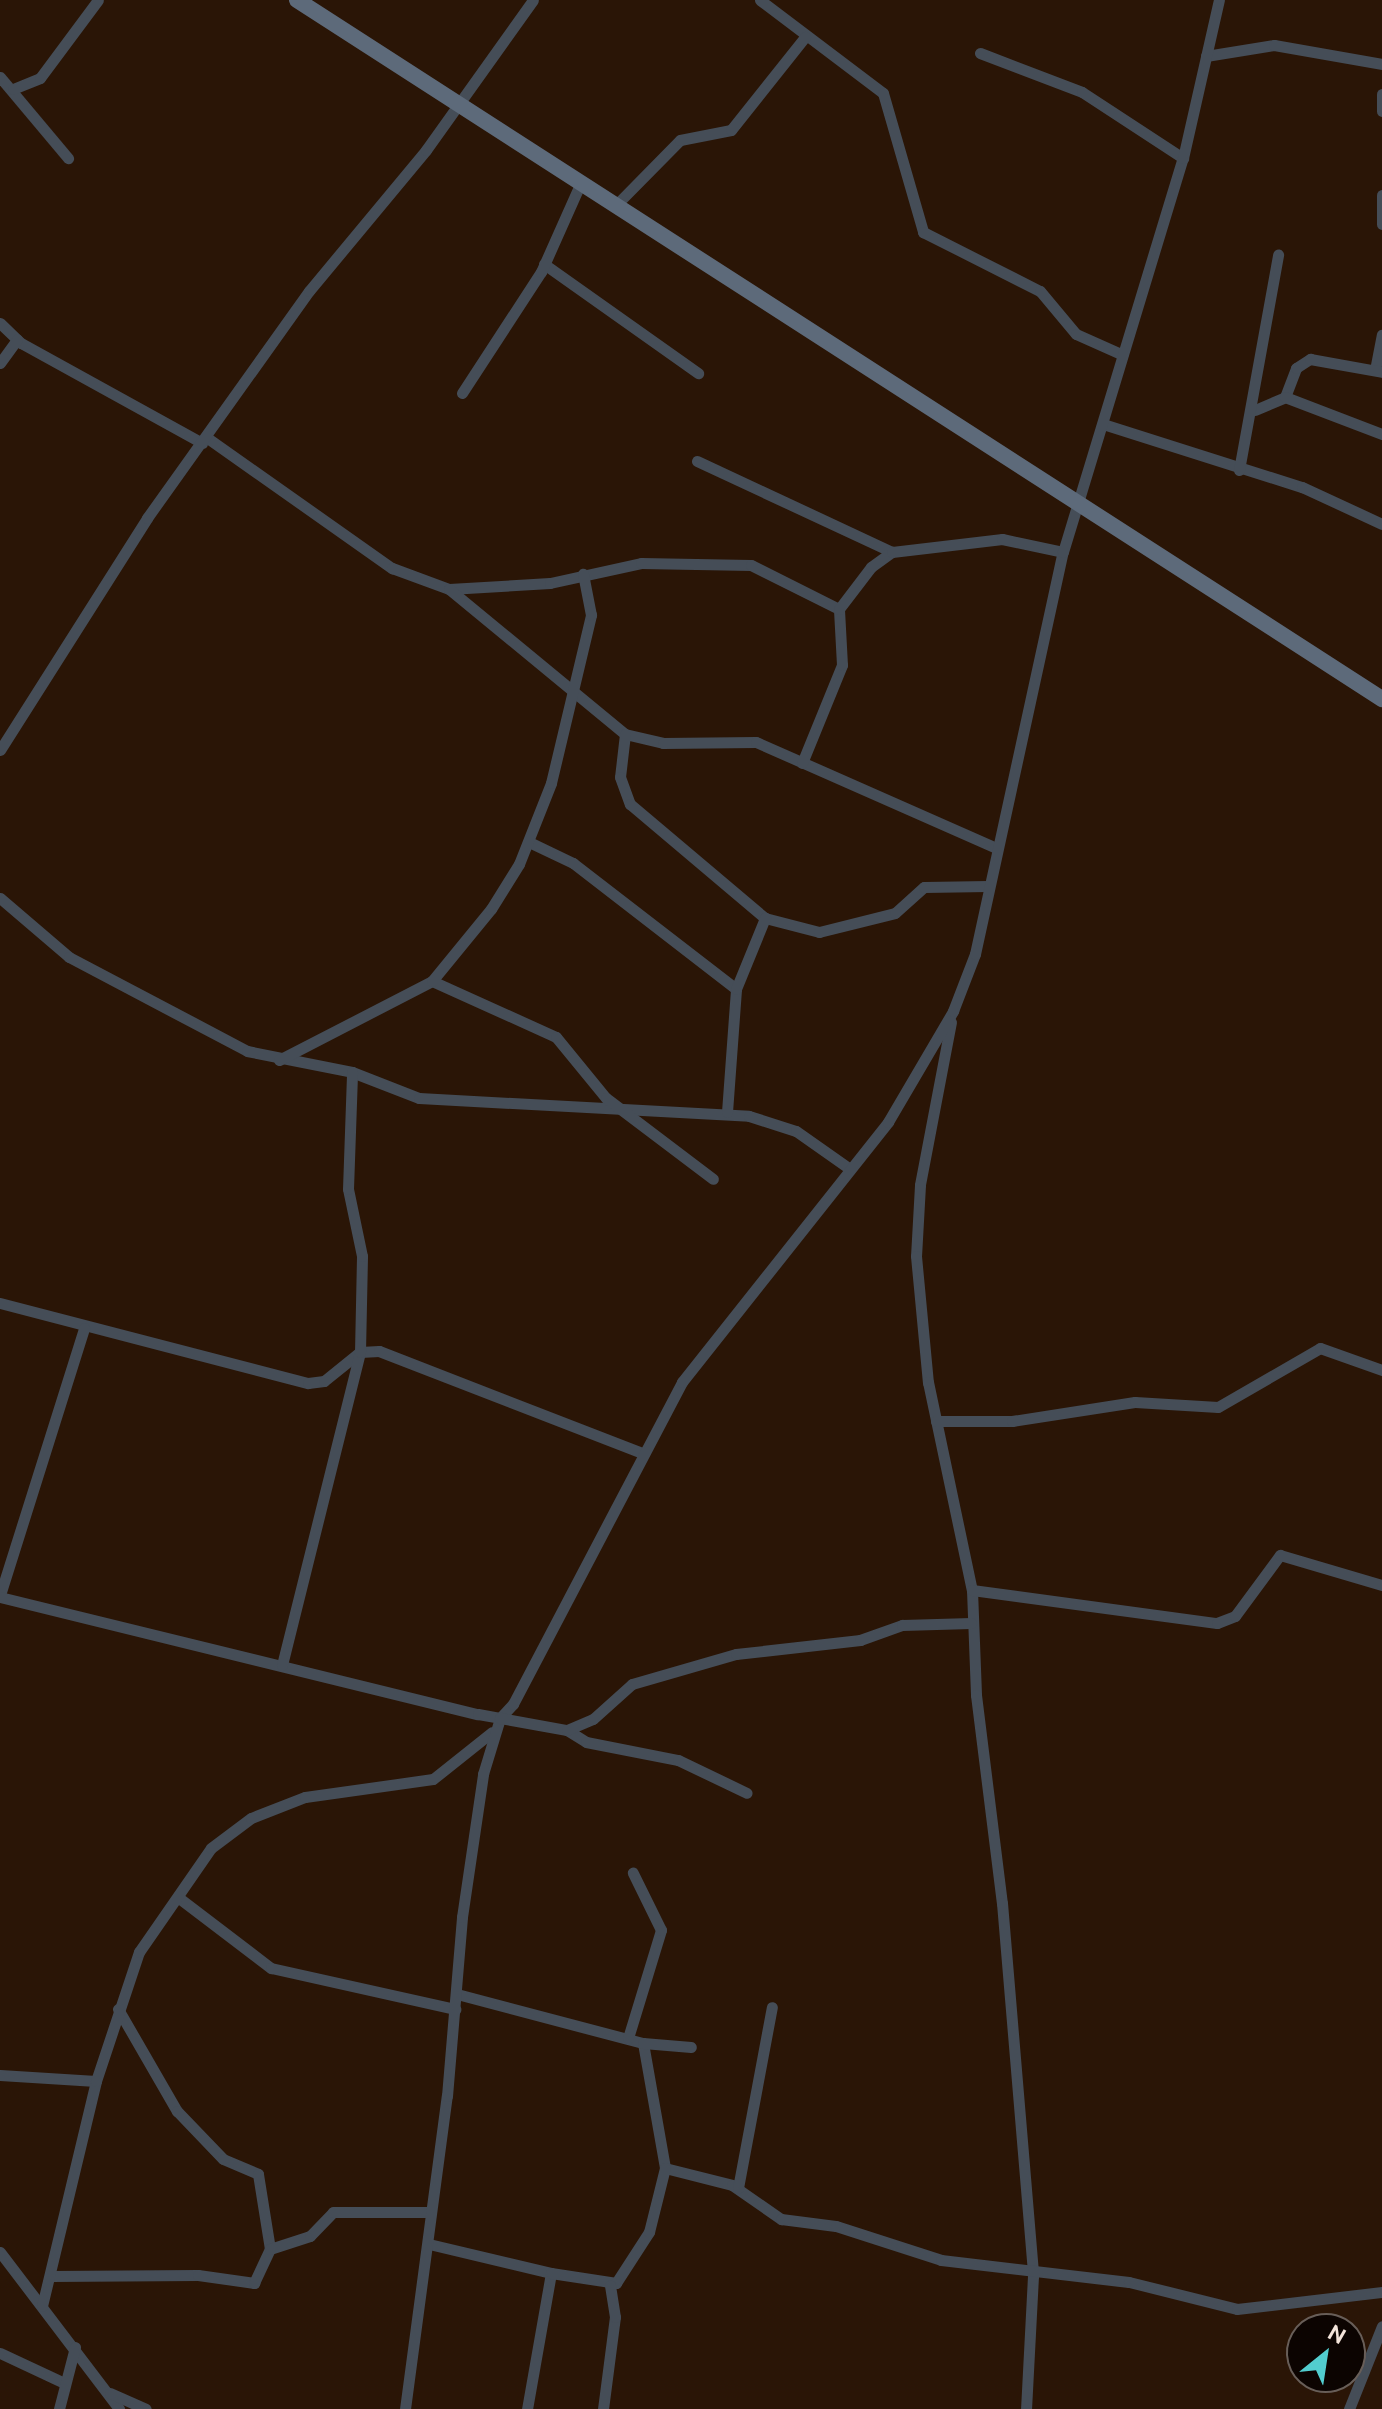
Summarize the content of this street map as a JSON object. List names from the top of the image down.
{
  "north": "top right"
}
